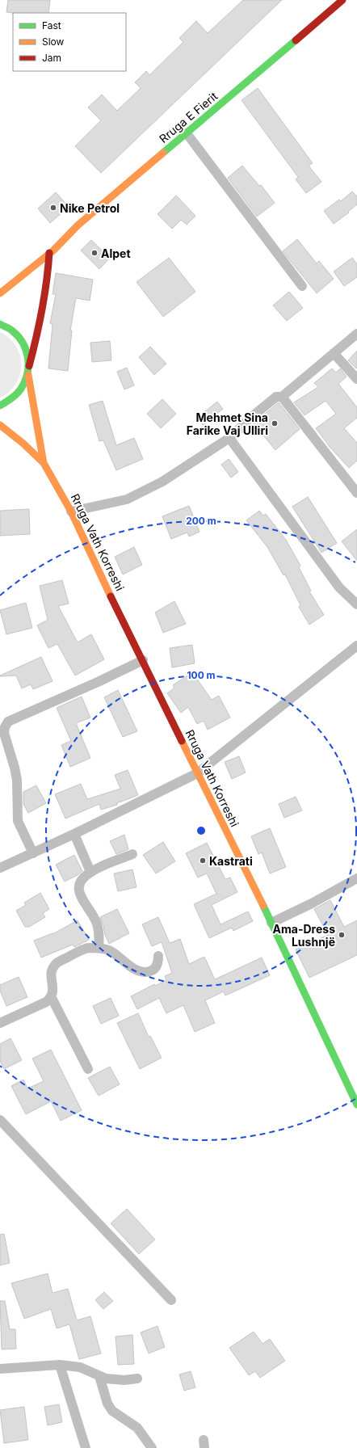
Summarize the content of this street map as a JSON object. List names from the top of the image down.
{
  "streets": {
    "main road": ["Rruga E Fierit", "Rruga Vath Korreshi"]
  },
  "places": [
    "Nike Petrol",
    "Alpet",
    "Mehmet Sina Farike Vaj Ulliri",
    "Kastrati",
    "Ama-Dress Lushnjë"
  ],
  "legend": ["Fast", "Slow", "Jam"],
  "rings": ["200 m", "100 m"]
}
